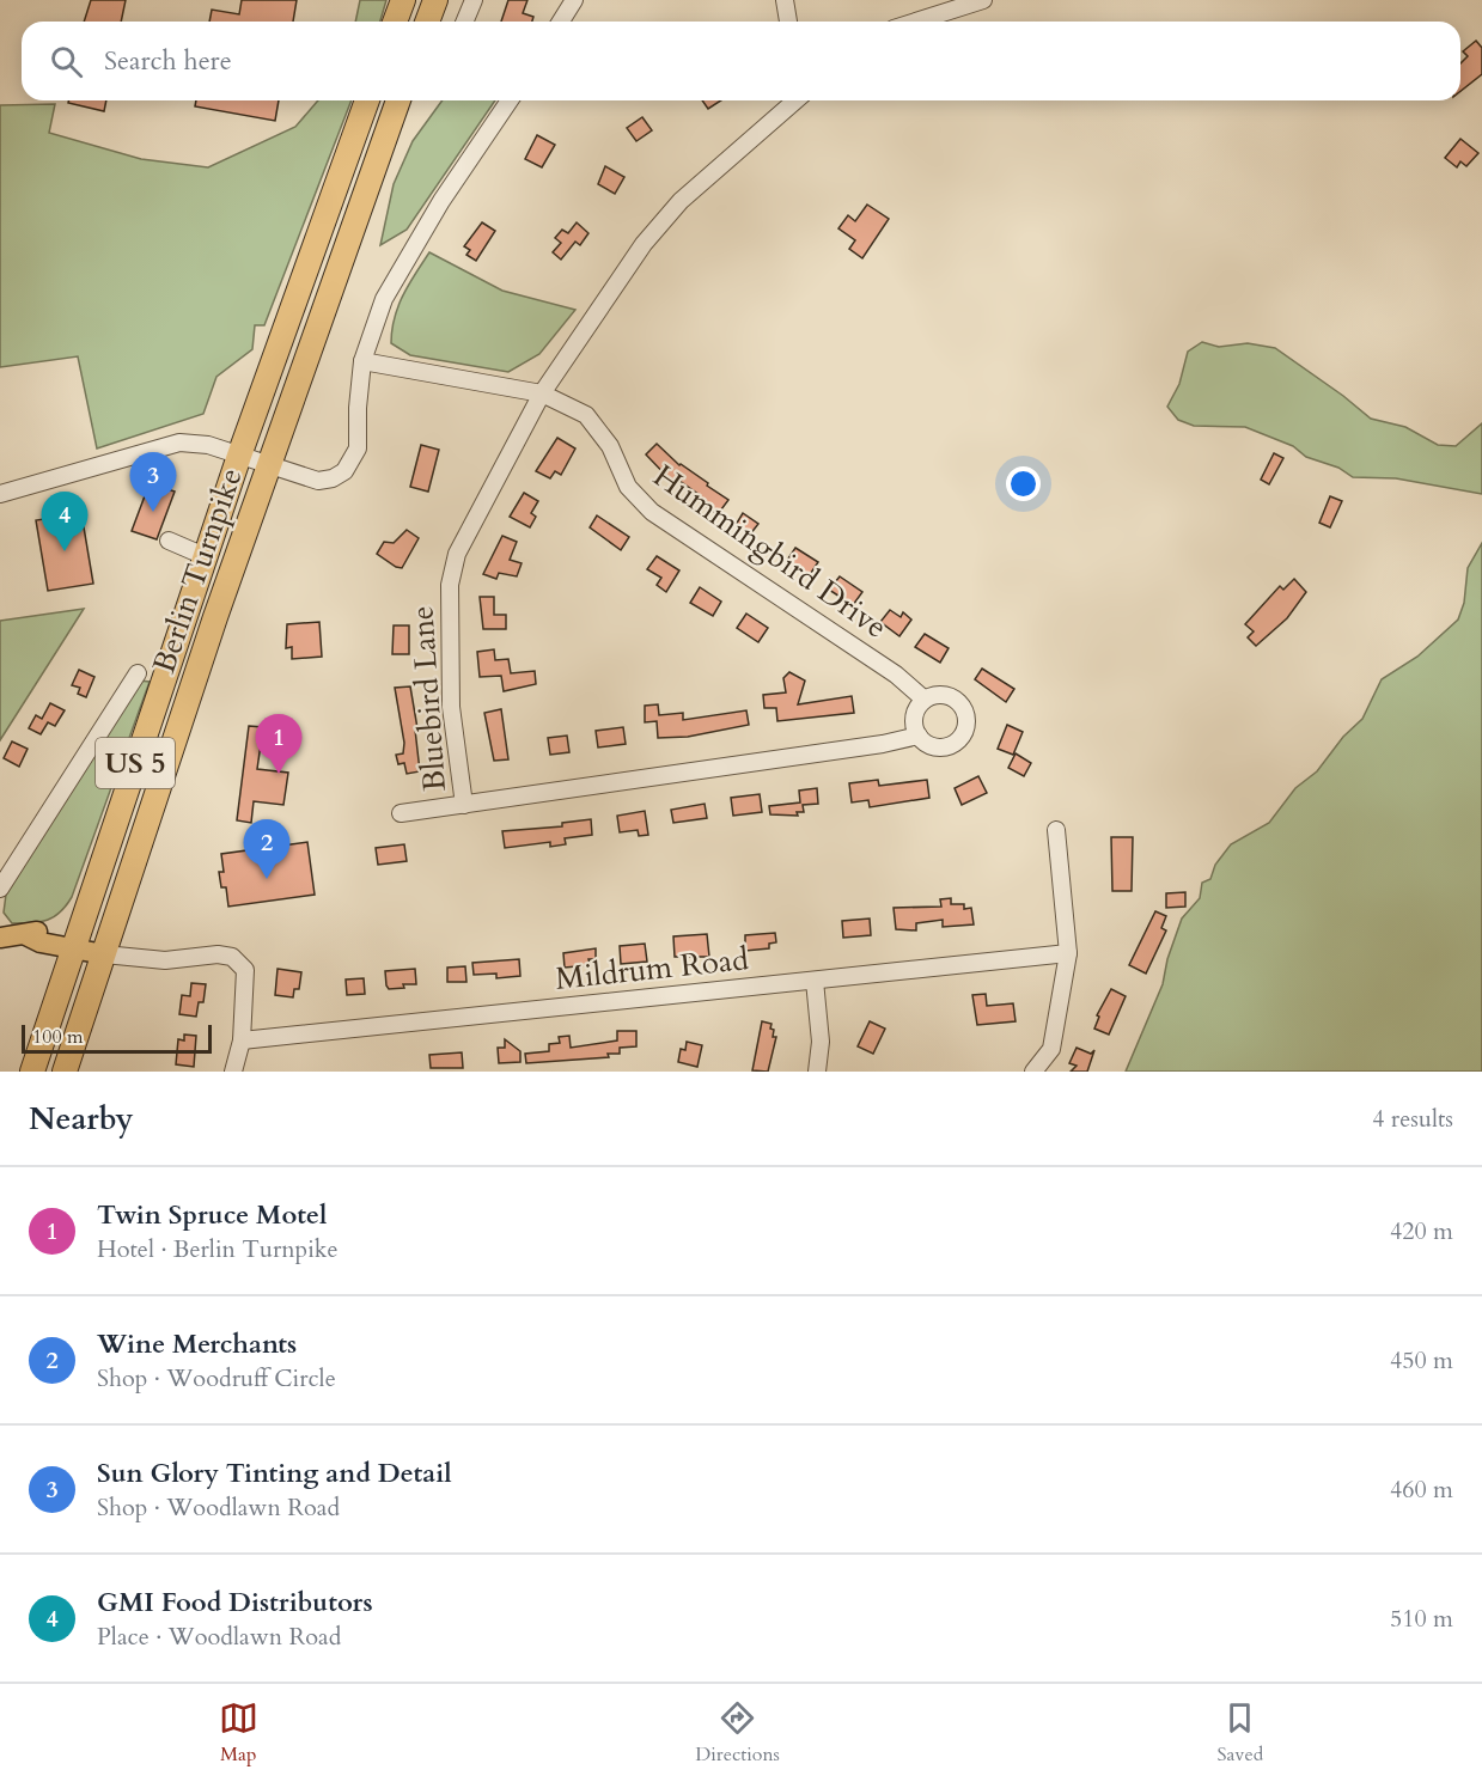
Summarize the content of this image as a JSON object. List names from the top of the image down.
{
  "streets": {
    "highway": ["Berlin Turnpike", "US 5"],
    "street": ["Hummingbird Drive", "Bluebird Lane", "Mildrum Road"]
  },
  "crossings": [
    ["Hummingbird Drive", "Bluebird Lane"]
  ],
  "scale_bar": "100 m",
  "page": {
    "search": "Search here",
    "pins": [
      "3",
      "4",
      "1",
      "2"
    ],
    "scale": "100 m",
    "heading": ["Nearby", "4 results"],
    "list": [
      {
        "mark": "1",
        "name": "Twin Spruce Motel",
        "note": "Hotel · Berlin Turnpike",
        "value": "420 m"
      },
      {
        "mark": "2",
        "name": "Wine Merchants",
        "note": "Shop · Woodruff Circle",
        "value": "450 m"
      },
      {
        "mark": "3",
        "name": "Sun Glory Tinting and Detail",
        "note": "Shop · Woodlawn Road",
        "value": "460 m"
      },
      {
        "mark": "4",
        "name": "GMI Food Distributors",
        "note": "Place · Woodlawn Road",
        "value": "510 m"
      }
    ],
    "nav": ["Map", "Directions", "Saved"]
  }
}
